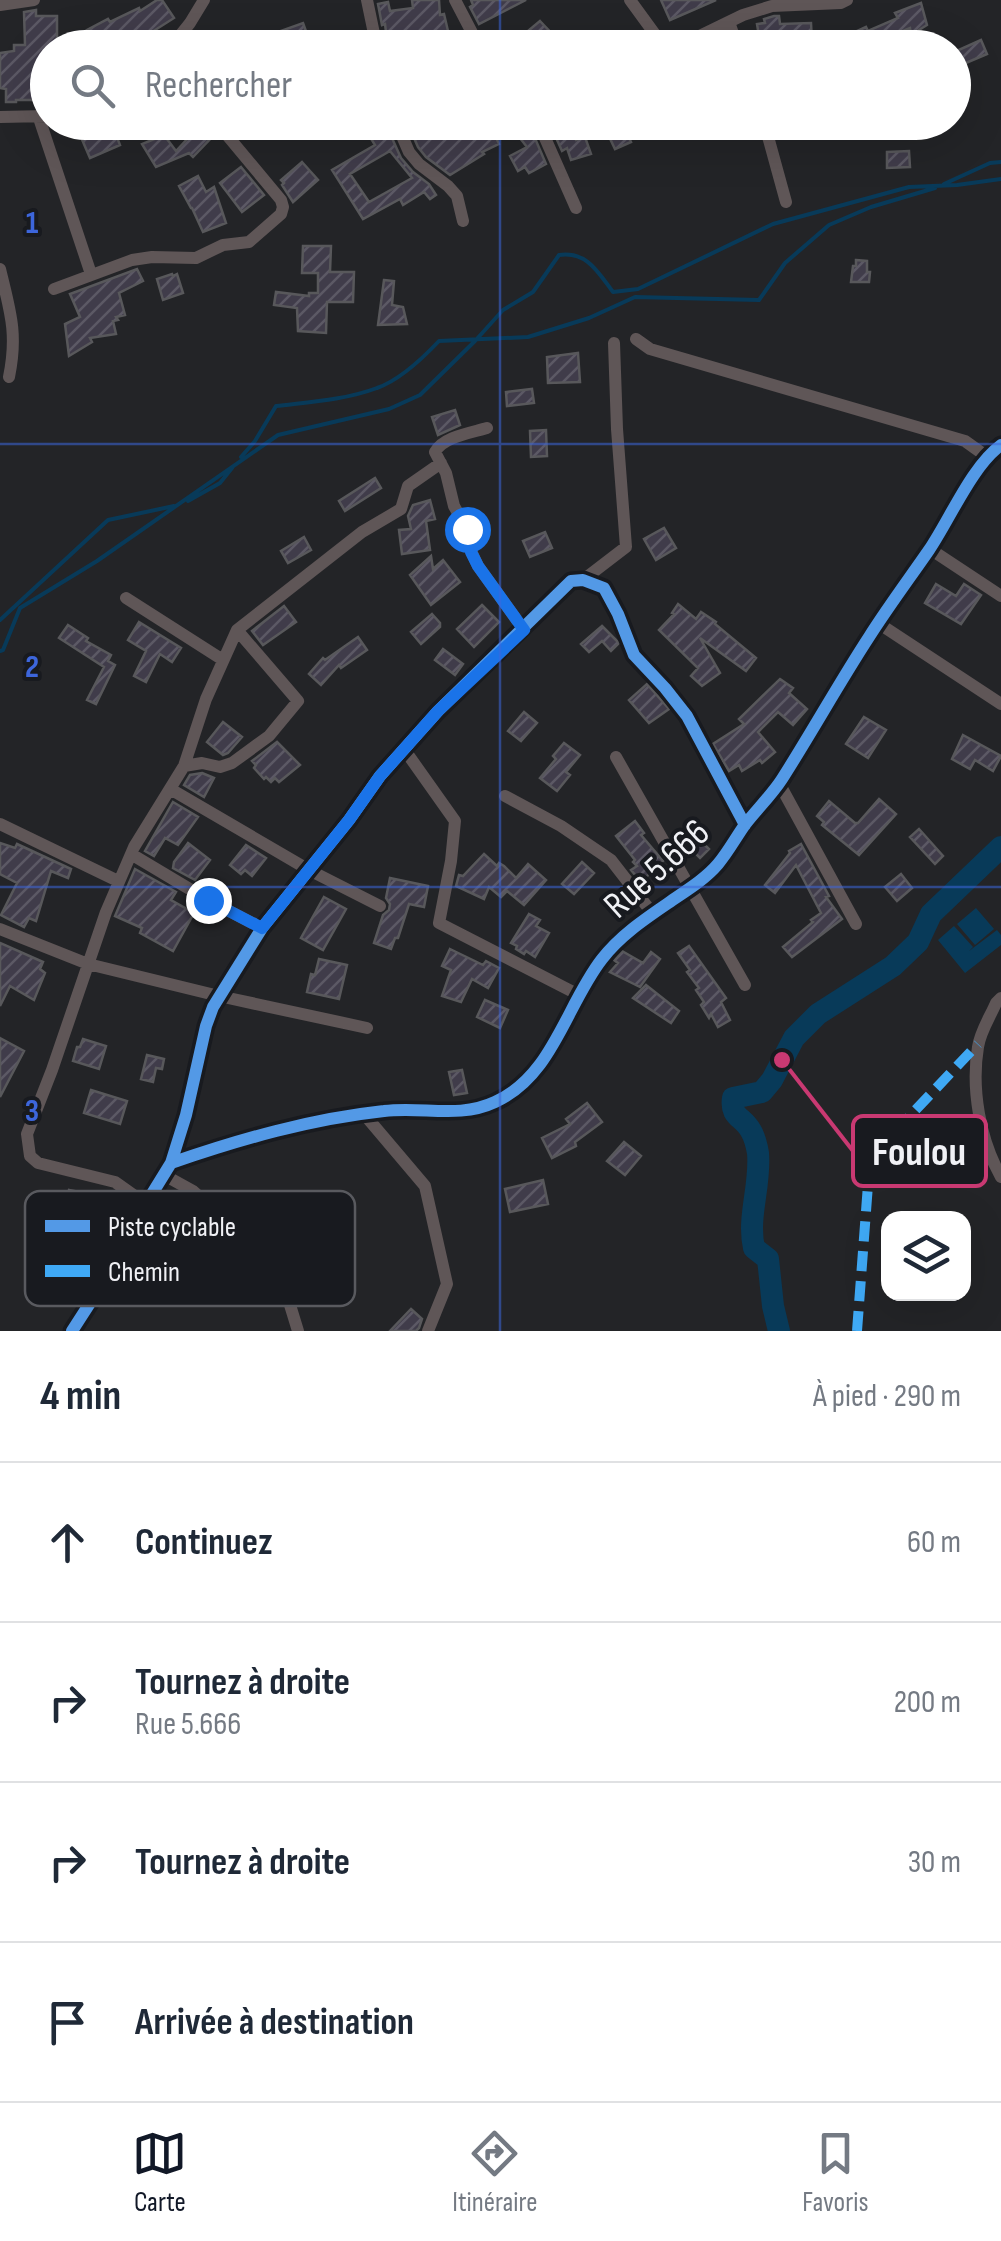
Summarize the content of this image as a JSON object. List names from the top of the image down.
{
  "streets": {
    "street": ["Rue 5.666"]
  },
  "places": ["Foulou"],
  "legend": ["Piste cyclable", "Chemin"],
  "page": {
    "search": "Rechercher",
    "heading": ["4 min", "À pied · 290 m"],
    "list": [
      ["Continuez", "60 m"],
      ["Tournez à droite", "Rue 5.666", "200 m"],
      ["Tournez à droite", "30 m"],
      "Arrivée à destination"
    ],
    "nav": ["Carte", "Itinéraire", "Favoris"]
  },
  "grid": {
    "rows": ["1", "2", "3"]
  }
}
